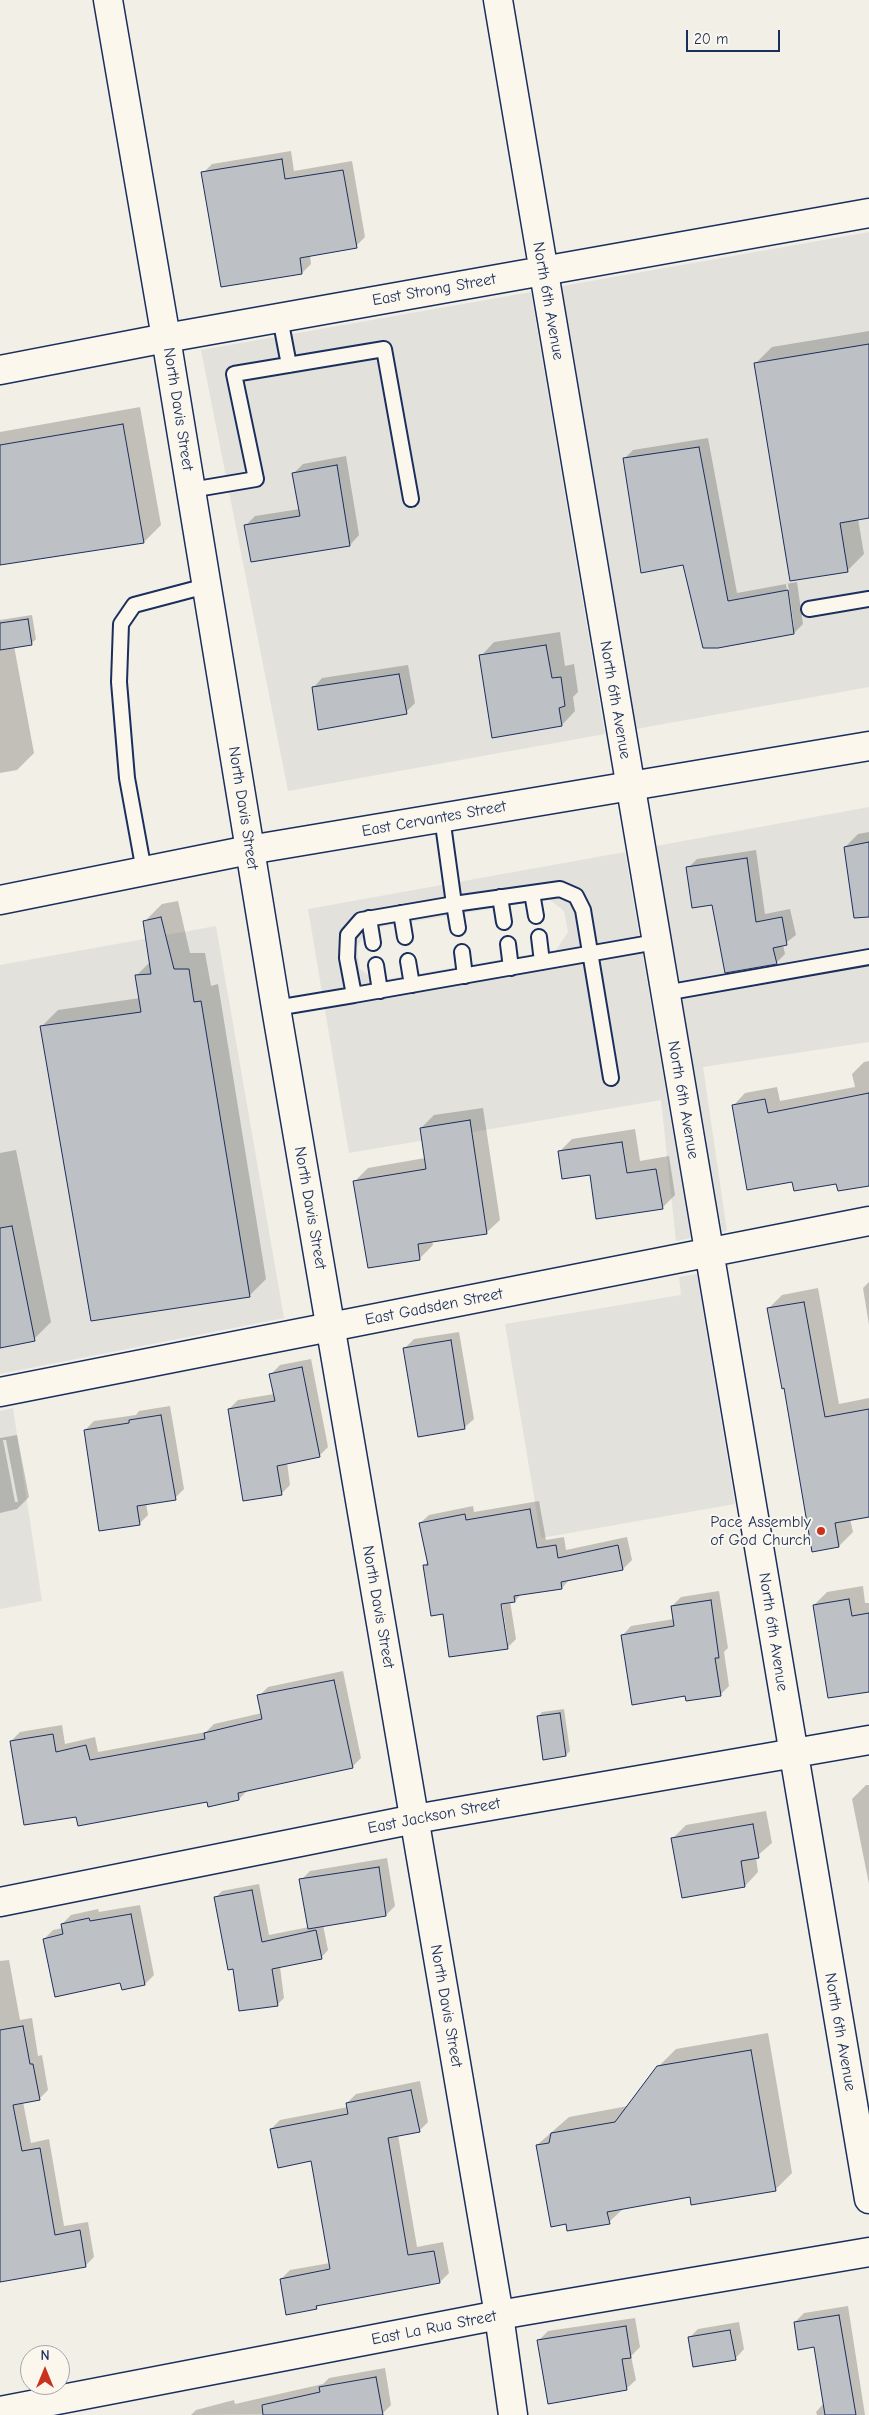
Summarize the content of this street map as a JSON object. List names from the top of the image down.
{
  "streets": {
    "street": [
      "East Strong Street",
      "North 6th Avenue",
      "North Davis Street",
      "East Cervantes Street",
      "East Gadsden Street",
      "East Jackson Street",
      "East La Rua Street"
    ]
  },
  "crossings": [
    ["East Strong Street", "North 6th Avenue"],
    ["East Strong Street", "North Davis Street"],
    ["North 6th Avenue", "East Cervantes Street"],
    ["North 6th Avenue", "East Gadsden Street"],
    ["North 6th Avenue", "East Jackson Street"],
    ["North Davis Street", "East Cervantes Street"],
    ["North Davis Street", "East Gadsden Street"],
    ["North Davis Street", "East Jackson Street"],
    ["North Davis Street", "East La Rua Street"]
  ],
  "places": ["Pace Assembly of God Church"],
  "scale_bar": "20 m",
  "north": "top"
}
